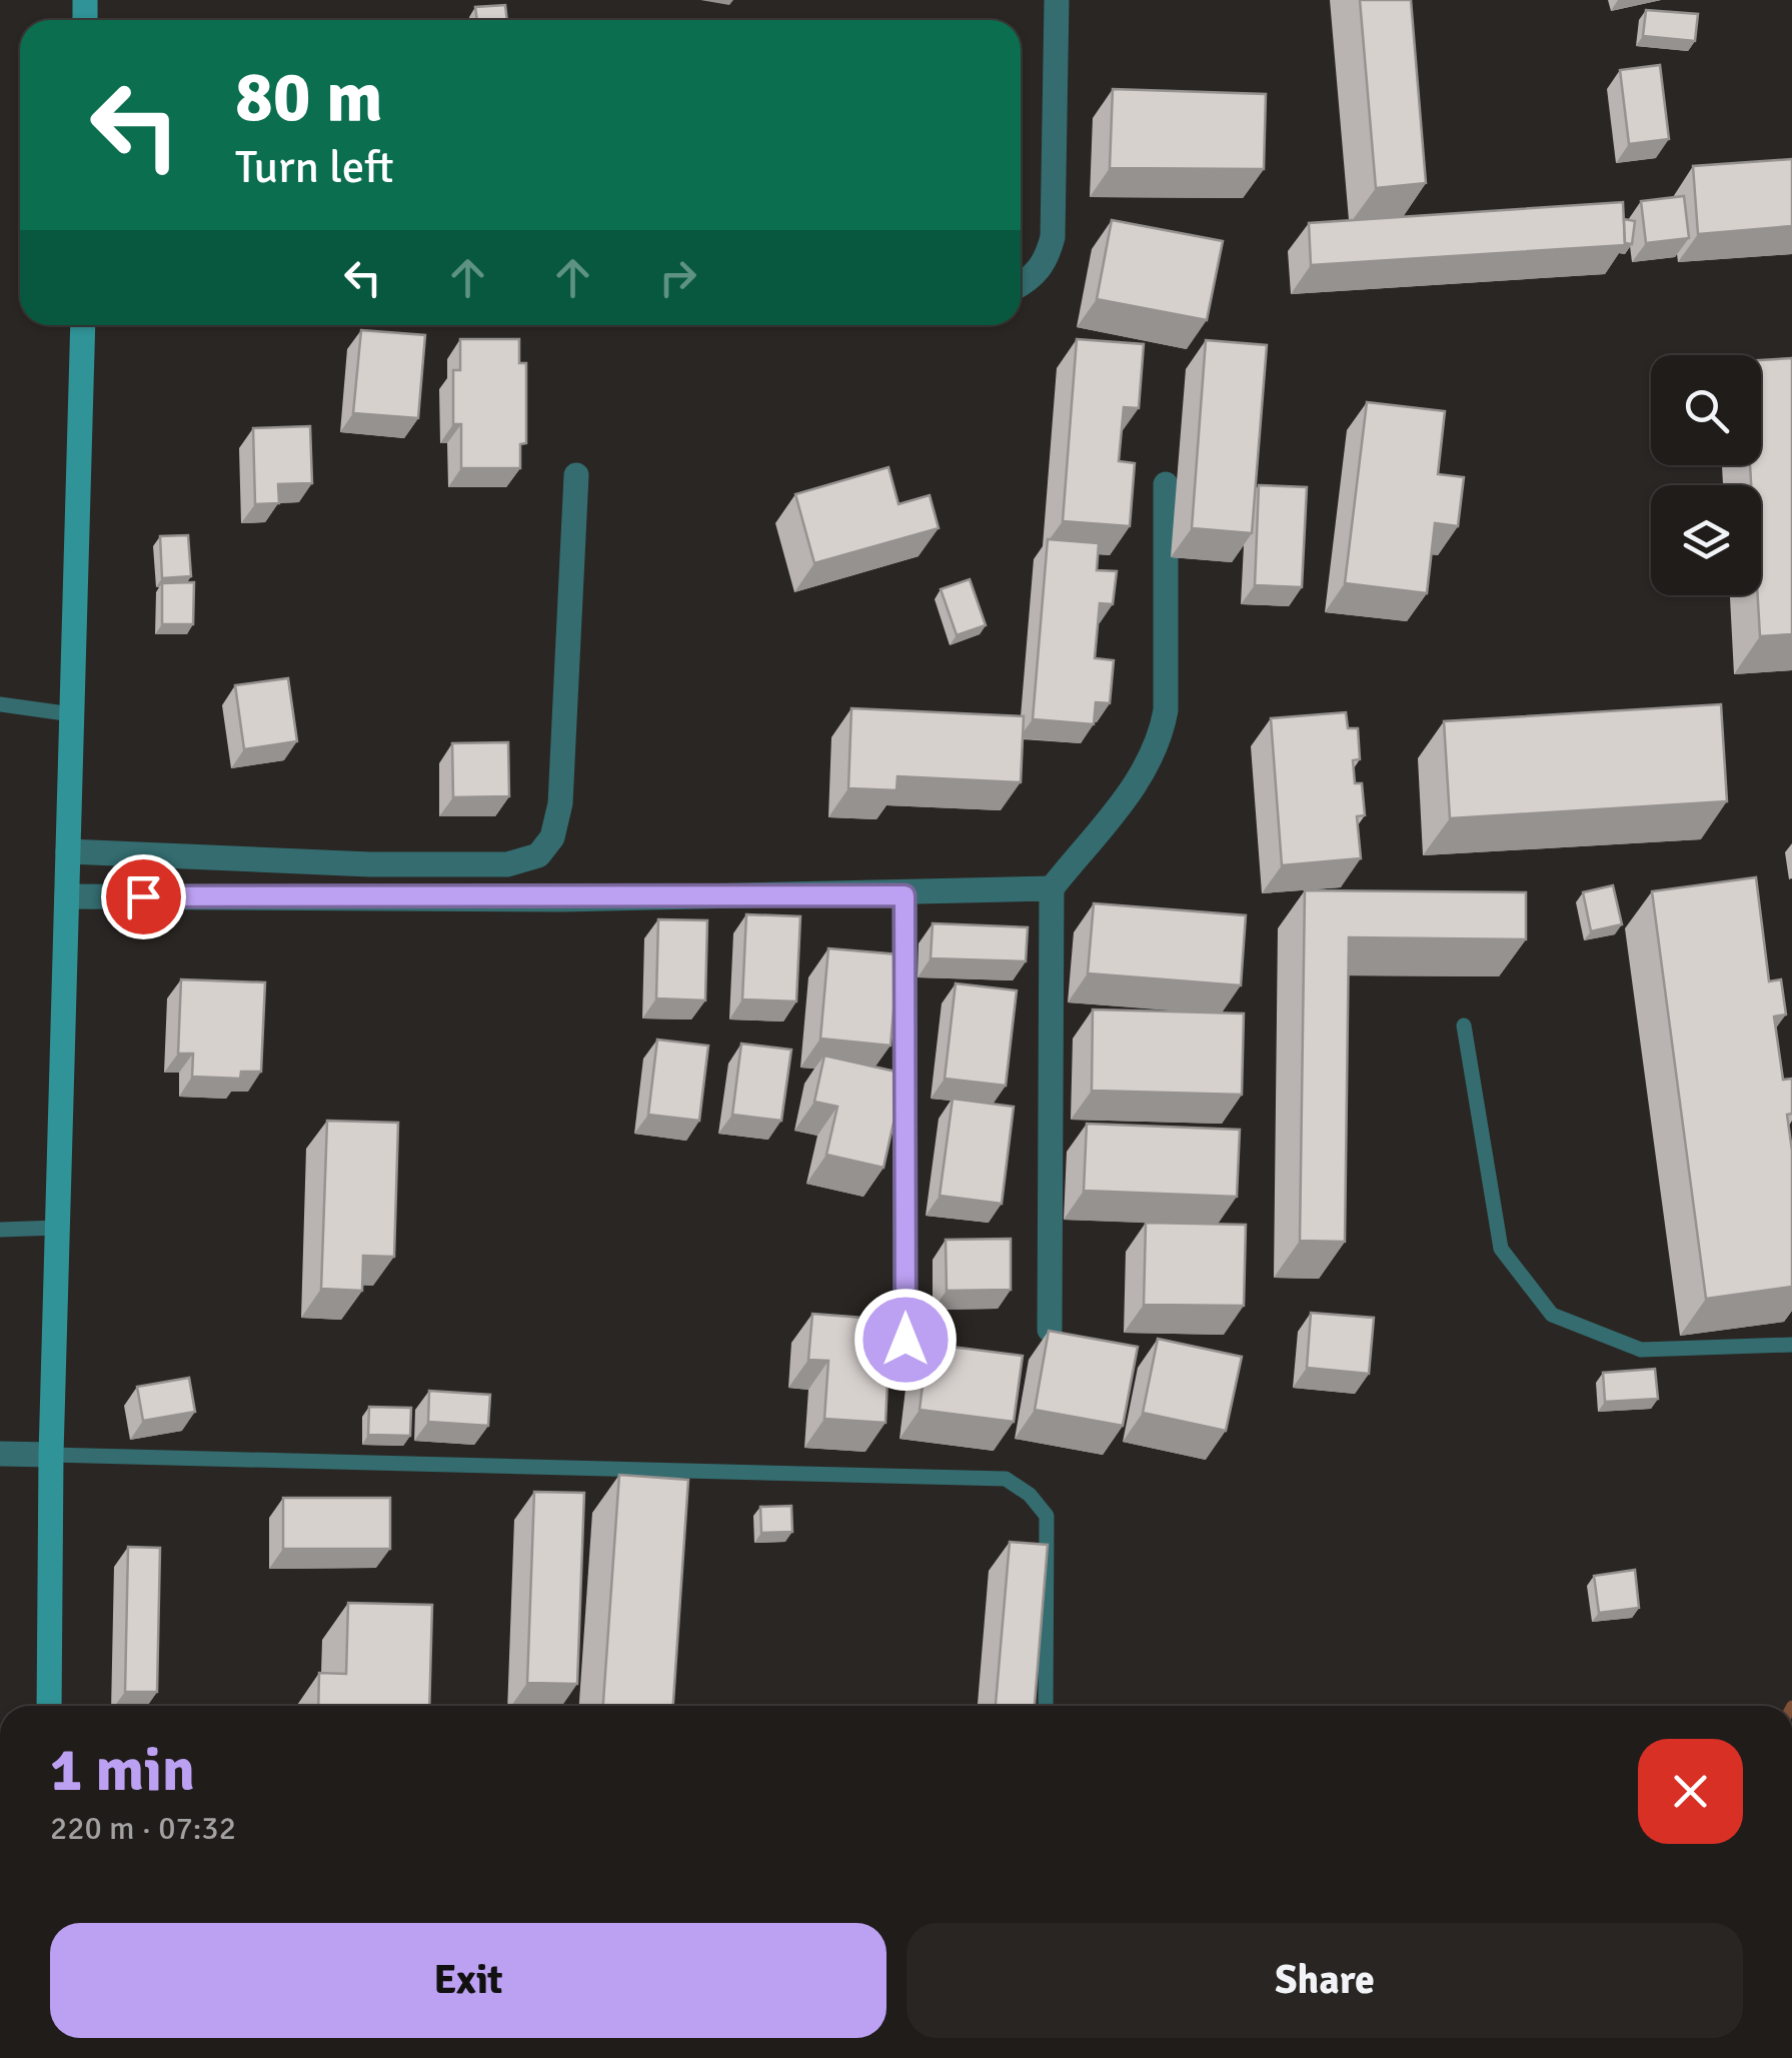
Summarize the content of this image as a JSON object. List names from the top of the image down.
{
  "page": {
    "turn": ["80 m", "Turn left"],
    "heading": ["1 min", "220 m · 07:32"],
    "buttons": ["Exit", "Share"]
  }
}
